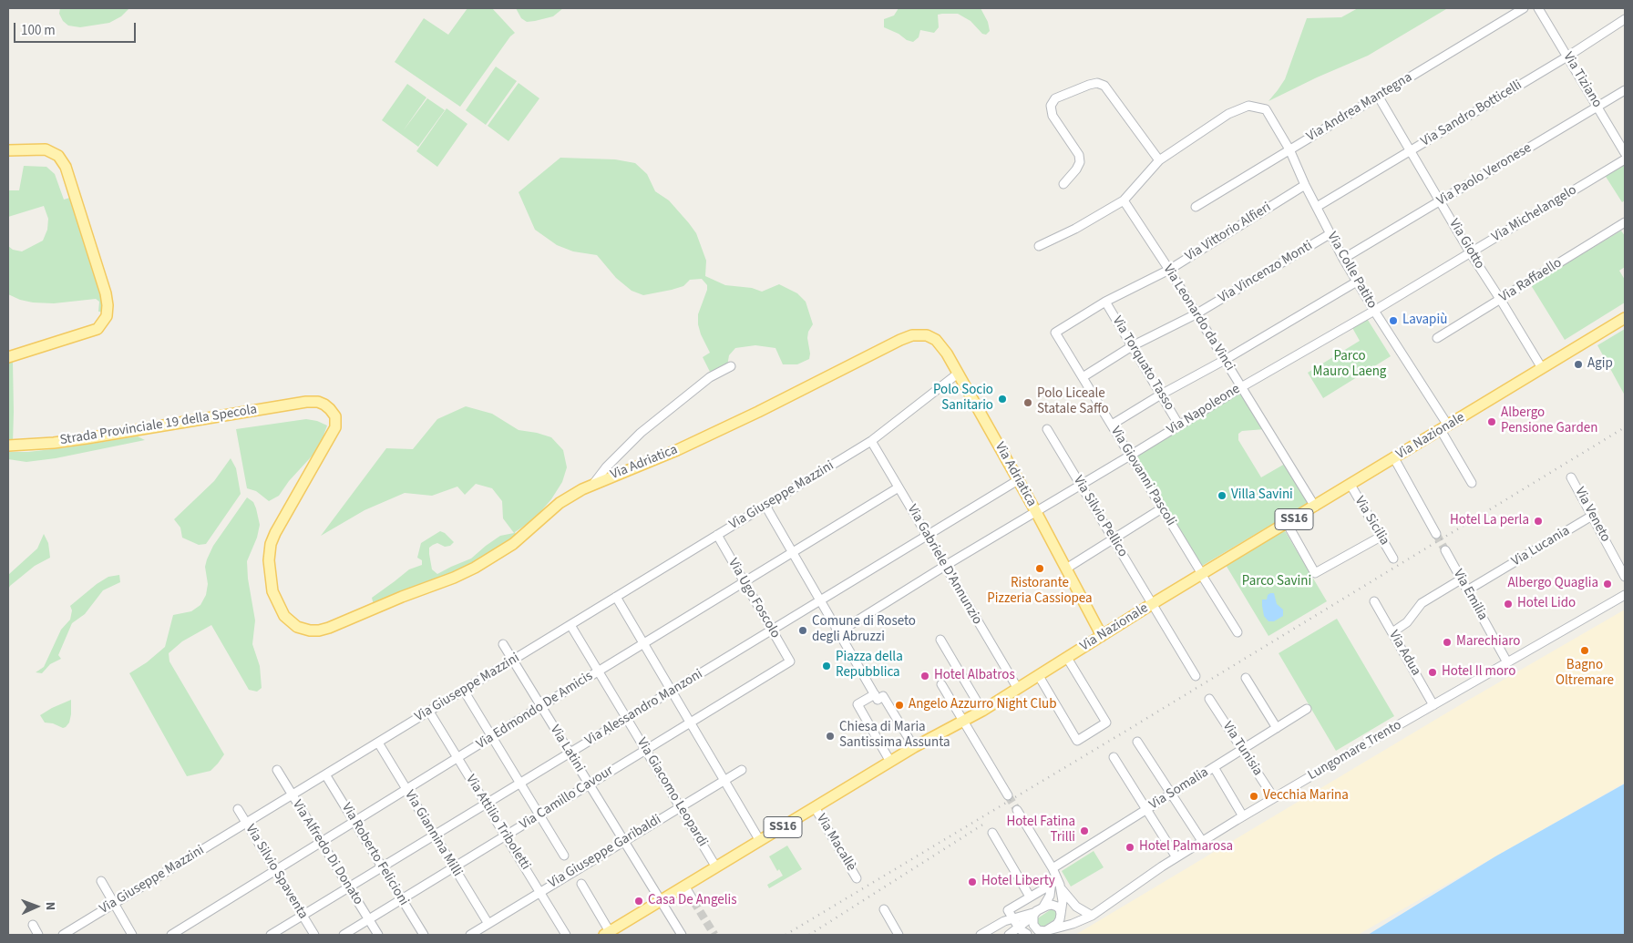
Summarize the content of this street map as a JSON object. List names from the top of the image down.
{
  "streets": {
    "main road": [
      "Strada Provinciale 19 della Specola",
      "Via Nazionale",
      "Via Adriatica",
      "SS16"
    ],
    "street": [
      "Via Tiziano",
      "Via Andrea Mantegna",
      "Via Sandro Botticelli",
      "Via Paolo Veronese",
      "Via Michelangelo",
      "Via Vittorio Alfieri",
      "Via Giotto",
      "Via Colle Patito",
      "Via Vincenzo Monti",
      "Via Raffaello",
      "Via Leonardo da Vinci",
      "Via Torquato Tasso",
      "Via Napoleone",
      "Via Giovanni Pascoli",
      "Via Giuseppe Mazzini",
      "Via Veneto",
      "Via Silvio Pellico",
      "Via Sicilia",
      "Via Lucania",
      "Via Gabriele D'Annunzio",
      "Via Emilia",
      "Via Ugo Foscolo",
      "Via Adua",
      "Via Alessandro Manzoni",
      "Via Edmondo De Amicis",
      "Via Latini",
      "Via Tunisia",
      "Lungomare Trento",
      "Via Somalia",
      "Via Giacomo Leopardi",
      "Via Camillo Cavour",
      "Via Attilio Triboletti",
      "Via Giannina Milli",
      "Via Macallè",
      "Via Giuseppe Garibaldi",
      "Via Alfredo Di Donato",
      "Via Roberto Felicioni",
      "Via Silvio Spaventa"
    ]
  },
  "crossings": [
    ["Via Tiziano", "Via Sandro Botticelli"],
    ["Via Tiziano", "Via Paolo Veronese"],
    ["Via Andrea Mantegna", "Via Giotto"],
    ["Via Andrea Mantegna", "Via Colle Patito"],
    ["Via Sandro Botticelli", "Via Giotto"],
    ["Via Sandro Botticelli", "Via Colle Patito"],
    ["Via Paolo Veronese", "Via Giotto"],
    ["Via Paolo Veronese", "Via Colle Patito"],
    ["Via Michelangelo", "Via Giotto"],
    ["Via Michelangelo", "Via Colle Patito"],
    ["Via Michelangelo", "Via Napoleone"],
    ["Via Vittorio Alfieri", "Via Colle Patito"],
    ["Via Vittorio Alfieri", "Via Leonardo da Vinci"],
    ["Via Vittorio Alfieri", "Via Torquato Tasso"],
    ["Via Vittorio Alfieri", "Via Giovanni Pascoli"],
    ["Via Giotto", "Via Raffaello"],
    ["Via Giotto", "Via Nazionale"],
    ["Via Colle Patito", "Via Vincenzo Monti"],
    ["Via Colle Patito", "Via Napoleone"],
    ["Via Colle Patito", "Via Nazionale"],
    ["Via Vincenzo Monti", "Via Leonardo da Vinci"],
    ["Via Vincenzo Monti", "Via Torquato Tasso"],
    ["Via Vincenzo Monti", "Via Giovanni Pascoli"],
    ["Via Leonardo da Vinci", "Via Napoleone"],
    ["Via Leonardo da Vinci", "Via Nazionale"],
    ["Via Torquato Tasso", "Via Napoleone"],
    ["Via Napoleone", "Via Adriatica"],
    ["Via Napoleone", "Via Giovanni Pascoli"],
    ["Via Napoleone", "Via Silvio Pellico"],
    ["Strada Provinciale 19 della Specola", "Via Adriatica"],
    ["Via Nazionale", "Via Adriatica"],
    ["Via Nazionale", "Via Giovanni Pascoli"],
    ["Via Nazionale", "Via Silvio Pellico"],
    ["Via Nazionale", "Via Sicilia"],
    ["Via Nazionale", "Via Gabriele D'Annunzio"],
    ["Via Nazionale", "Via Latini"],
    ["Via Nazionale", "Via Giacomo Leopardi"],
    ["Via Nazionale", "Via Macallè"],
    ["Via Adriatica", "Via Giuseppe Mazzini"],
    ["Via Adriatica", "Via Alessandro Manzoni"],
    ["Via Giuseppe Mazzini", "Via Gabriele D'Annunzio"],
    ["Via Giuseppe Mazzini", "Via Ugo Foscolo"],
    ["Via Giuseppe Mazzini", "Via Latini"],
    ["Via Giuseppe Mazzini", "Via Giacomo Leopardi"],
    ["Via Giuseppe Mazzini", "Via Attilio Triboletti"],
    ["Via Giuseppe Mazzini", "Via Giannina Milli"],
    ["Via Giuseppe Mazzini", "Via Alfredo Di Donato"],
    ["Via Giuseppe Mazzini", "Via Roberto Felicioni"],
    ["Via Giuseppe Mazzini", "Via Silvio Spaventa"],
    ["Via Veneto", "Via Lucania"],
    ["Via Lucania", "Via Emilia"],
    ["Via Gabriele D'Annunzio", "Via Alessandro Manzoni"],
    ["Via Gabriele D'Annunzio", "Via Edmondo De Amicis"],
    ["Via Emilia", "Lungomare Trento"],
    ["Via Ugo Foscolo", "Via Alessandro Manzoni"],
    ["Via Ugo Foscolo", "Via Edmondo De Amicis"],
    ["Via Ugo Foscolo", "Via Camillo Cavour"],
    ["Via Adua", "Lungomare Trento"],
    ["Via Alessandro Manzoni", "Via Latini"],
    ["Via Alessandro Manzoni", "Via Giacomo Leopardi"],
    ["Via Alessandro Manzoni", "Via Attilio Triboletti"],
    ["Via Alessandro Manzoni", "Via Giannina Milli"],
    ["Via Alessandro Manzoni", "Via Alfredo Di Donato"],
    ["Via Alessandro Manzoni", "Via Roberto Felicioni"],
    ["Via Alessandro Manzoni", "Via Silvio Spaventa"],
    ["Via Edmondo De Amicis", "Via Latini"],
    ["Via Edmondo De Amicis", "Via Giacomo Leopardi"],
    ["Via Edmondo De Amicis", "Via Attilio Triboletti"],
    ["Via Edmondo De Amicis", "Via Giannina Milli"],
    ["Via Edmondo De Amicis", "Via Alfredo Di Donato"],
    ["Via Edmondo De Amicis", "Via Roberto Felicioni"],
    ["Via Edmondo De Amicis", "Via Silvio Spaventa"],
    ["Via Latini", "Via Camillo Cavour"],
    ["Via Latini", "Via Giuseppe Garibaldi"],
    ["Via Tunisia", "Lungomare Trento"],
    ["Via Tunisia", "Via Somalia"],
    ["Via Giacomo Leopardi", "Via Camillo Cavour"],
    ["Via Giacomo Leopardi", "Via Giuseppe Garibaldi"],
    ["Via Camillo Cavour", "Via Attilio Triboletti"],
    ["Via Camillo Cavour", "Via Giannina Milli"],
    ["Via Camillo Cavour", "Via Alfredo Di Donato"],
    ["Via Camillo Cavour", "Via Roberto Felicioni"],
    ["Via Attilio Triboletti", "Via Giuseppe Garibaldi"],
    ["Via Giannina Milli", "Via Giuseppe Garibaldi"]
  ],
  "parks": ["Parco Mauro Laeng", "Parco Savini"],
  "places": [
    "Lavapiù",
    "Agip",
    "Polo Socio Sanitario",
    "Polo Liceale Statale Saffo",
    "Albergo Pensione Garden",
    "Villa Savini",
    "Hotel La perla",
    "Ristorante Pizzeria Cassiopea",
    "Albergo Quaglia",
    "Hotel Lido",
    "Comune di Roseto degli Abruzzi",
    "Marechiaro",
    "Bagno Oltremare",
    "Piazza della Repubblica",
    "Hotel Il moro",
    "Hotel Albatros",
    "Angelo Azzurro Night Club",
    "Chiesa di Maria Santissima Assunta",
    "Vecchia Marina",
    "Hotel Fatina Trilli",
    "Hotel Palmarosa",
    "Hotel Liberty",
    "Casa De Angelis"
  ],
  "scale_bar": "100 m",
  "north": "right"
}
